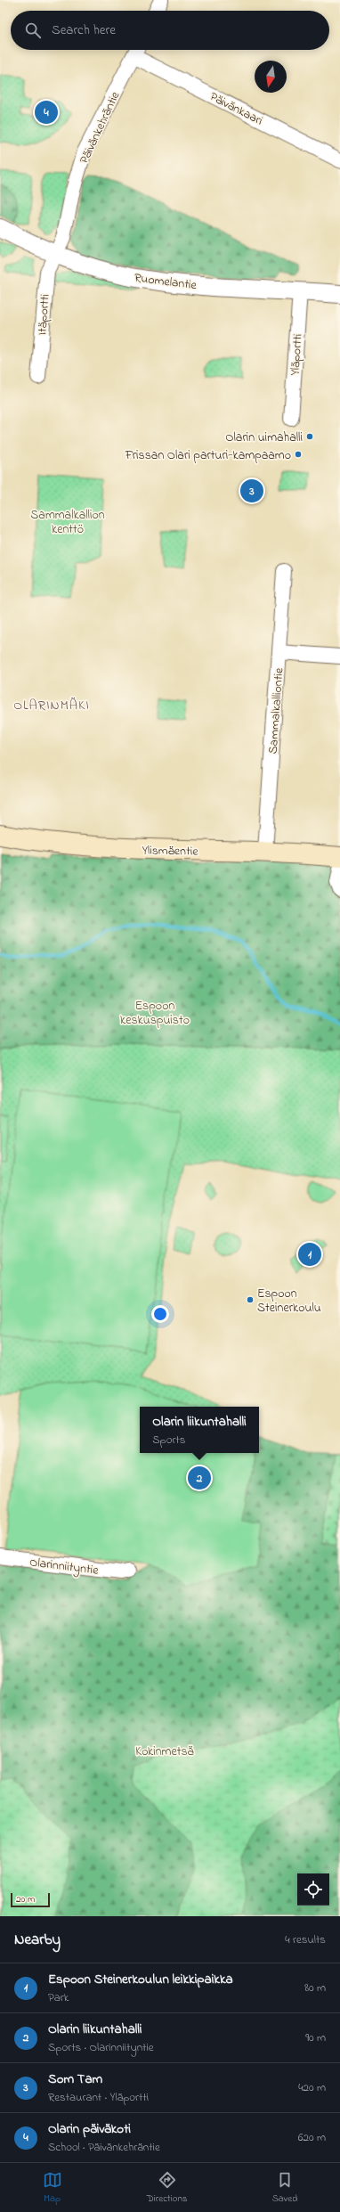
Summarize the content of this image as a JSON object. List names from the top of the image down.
{
  "streets": {
    "main road": ["Ylismäentie"],
    "street": [
      "Päivänkaari",
      "Päivänkehräntie",
      "Ruomelantie",
      "Itäportti",
      "Yläportti",
      "Sammalkalliontie",
      "Olarinniityntie"
    ]
  },
  "crossings": [
    ["Päivänkaari", "Päivänkehräntie"],
    ["Päivänkehräntie", "Ruomelantie"],
    ["Päivänkehräntie", "Itäportti"],
    ["Ruomelantie", "Itäportti"],
    ["Ruomelantie", "Yläportti"],
    ["Sammalkalliontie", "Ylismäentie"]
  ],
  "districts": ["OLARINMÄKI"],
  "parks": ["Sammalkallion kenttö", "Espoon keskuspuisto", "Kokinmetsä"],
  "places": ["Olarin uimahalli", "Frissan Olari parturi-kampaamo", "Espoon Steinerkoulu"],
  "scale_bar": "20 m",
  "north": "bottom",
  "page": {
    "search": "Search here",
    "pins": [
      "4",
      "3",
      "1",
      "2"
    ],
    "popup": ["Olarin liikuntahalli", "Sports"],
    "scale": "20 m",
    "heading": ["Nearby", "4 results"],
    "list": [
      {
        "mark": "1",
        "name": "Espoon Steinerkoulun leikkipaikka",
        "note": "Park",
        "value": "80 m"
      },
      {
        "mark": "2",
        "name": "Olarin liikuntahalli",
        "note": "Sports · Olarinniityntie",
        "value": "90 m"
      },
      {
        "mark": "3",
        "name": "Som Tam",
        "note": "Restaurant · Yläportti",
        "value": "420 m"
      },
      {
        "mark": "4",
        "name": "Olarin päiväkoti",
        "note": "School · Päivänkehräntie",
        "value": "620 m"
      }
    ],
    "nav": ["Map", "Directions", "Saved"]
  }
}
